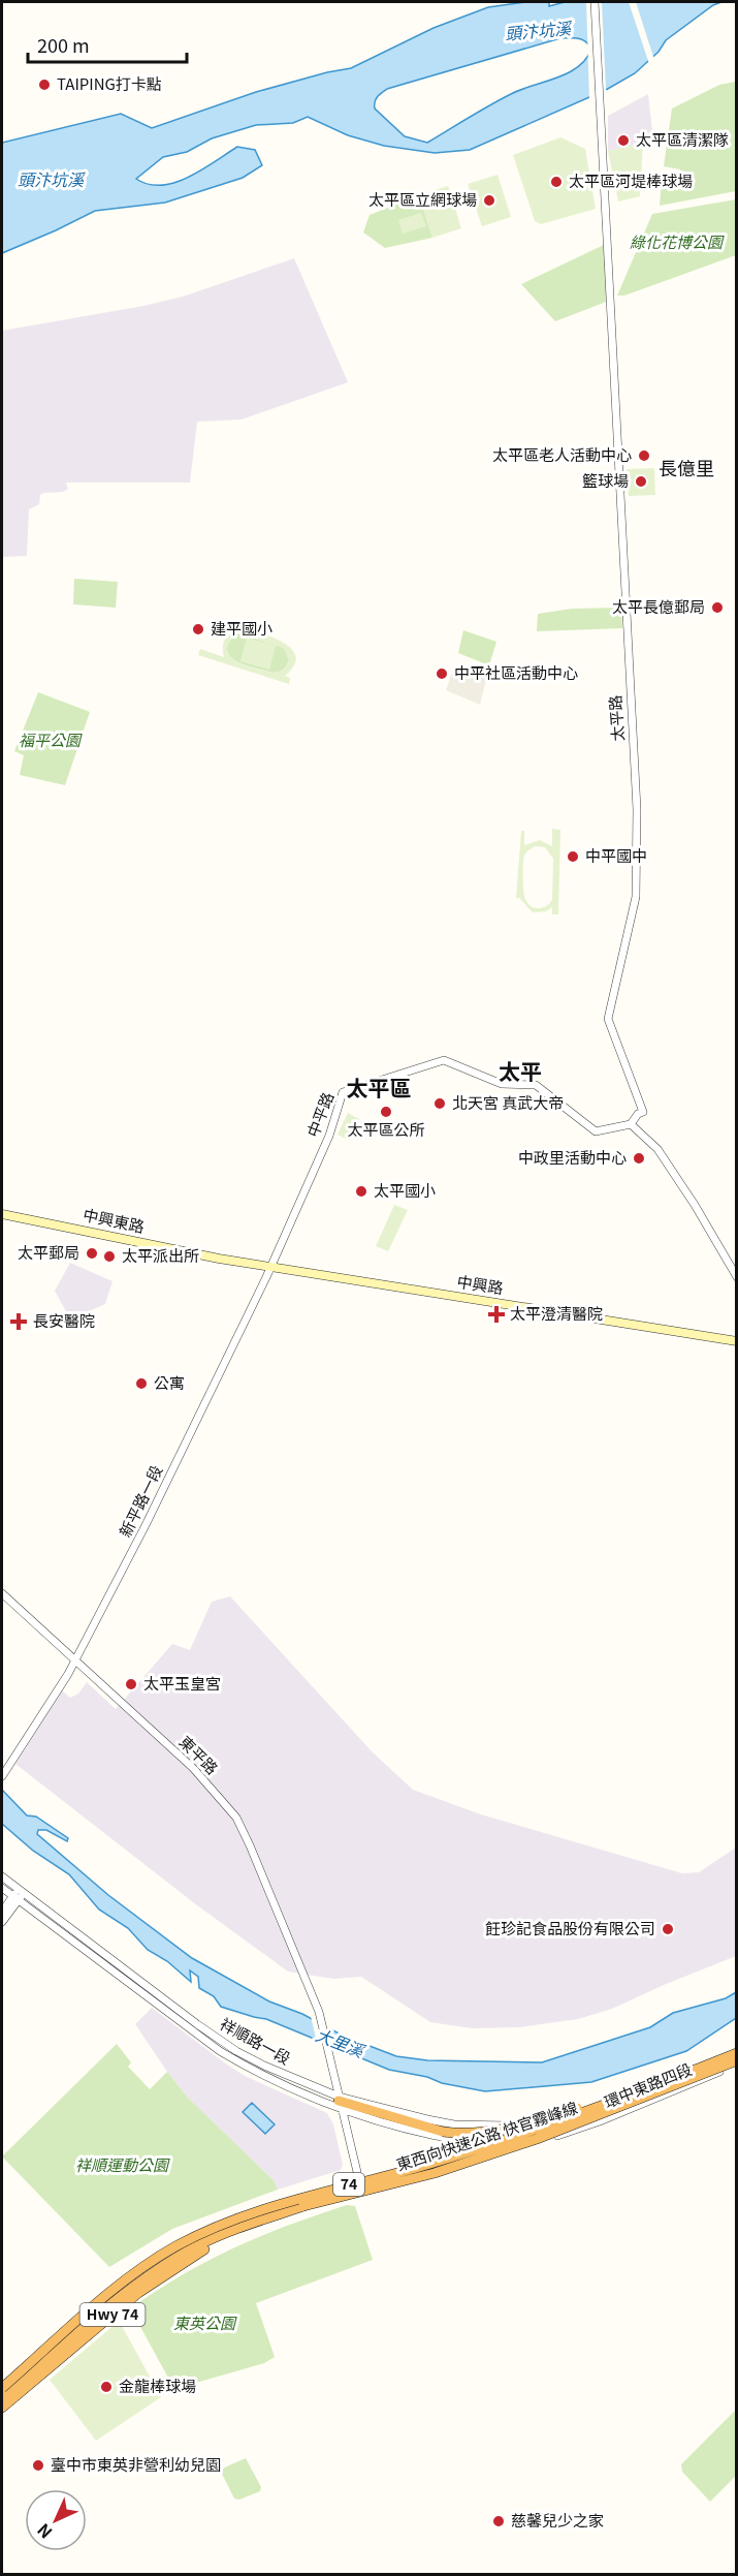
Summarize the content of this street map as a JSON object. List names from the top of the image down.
{
  "streets": {
    "highway": ["東西向快速公路 快官霧峰線", "74", "Hwy 74"],
    "main road": ["中興東路", "中興路"],
    "street": [
      "太平路",
      "中平路",
      "新平路一段",
      "東平路",
      "祥順路一段",
      "環中東路四段"
    ]
  },
  "crossings": [
    ["太平路", "中平路"],
    ["中平路", "新平路一段"],
    ["中興東路", "中興路"],
    ["中興路", "新平路一段"],
    ["新平路一段", "東平路"],
    ["東平路", "祥順路一段"],
    ["祥順路一段", "環中東路四段"],
    ["東西向快速公路 快官霧峰線", "Hwy 74"]
  ],
  "districts": ["長億里", "太平", "太平區"],
  "water": ["頭汴坑溪", "大里溪"],
  "parks": [
    "綠化花博公園",
    "福平公園",
    "祥順運動公園",
    "東英公園"
  ],
  "places": {
    "other": [
      "TAIPING打卡點",
      "太平區清潔隊",
      "太平區河堤棒球場",
      "太平區立網球場",
      "太平區老人活動中心",
      "籃球場",
      "太平長億郵局",
      "建平國小",
      "中平社區活動中心",
      "中平國中",
      "北天宮 真武大帝",
      "太平區公所",
      "中政里活動中心",
      "太平國小",
      "太平郵局",
      "太平派出所",
      "公寓",
      "太平玉皇宮",
      "飪珍記食品股份有限公司",
      "金龍棒球場",
      "臺中市東英非營利幼兒園",
      "慈馨兒少之家"
    ],
    "health": ["太平澄清醫院", "長安醫院"]
  },
  "scale_bar": "200 m",
  "north": "bottom left"
}
